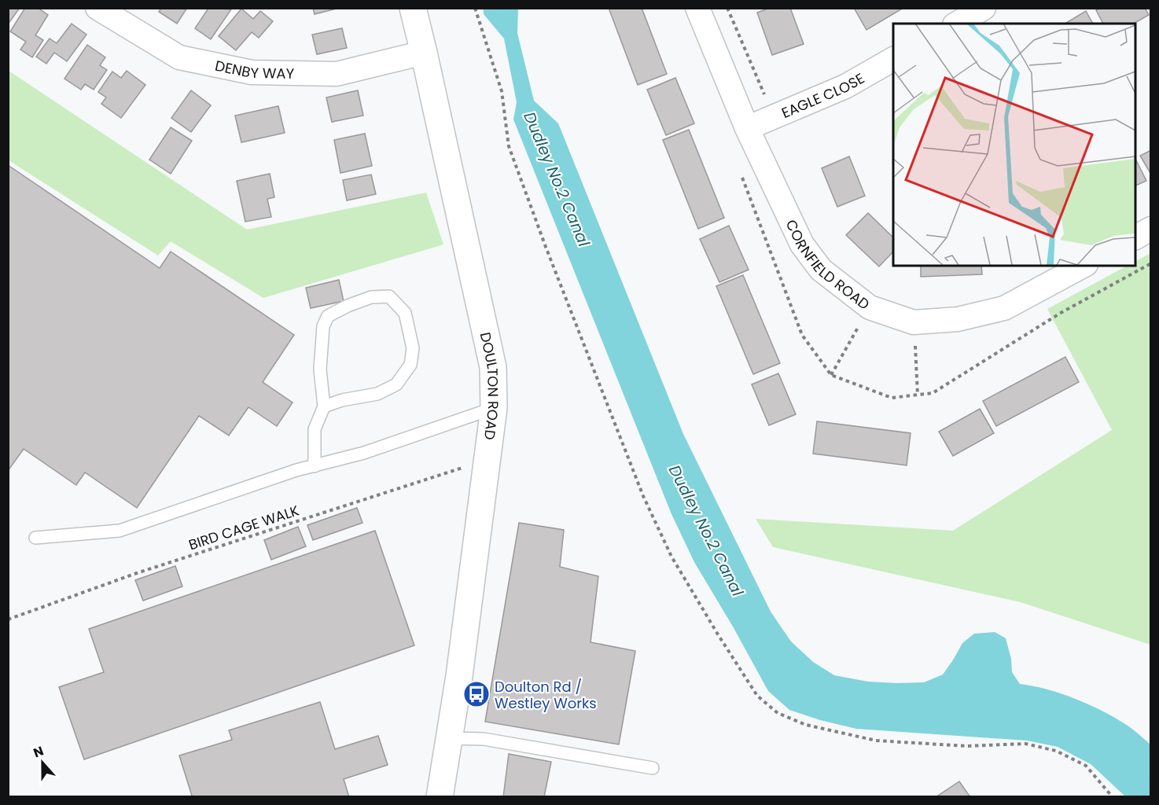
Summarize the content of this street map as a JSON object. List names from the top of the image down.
{
  "streets": {
    "street": [
      "DENBY WAY",
      "EAGLE CLOSE",
      "CORNFIELD ROAD",
      "DOULTON ROAD"
    ],
    "path": ["BIRD CAGE WALK"]
  },
  "crossings": [
    ["DENBY WAY", "DOULTON ROAD"],
    ["EAGLE CLOSE", "CORNFIELD ROAD"],
    ["DOULTON ROAD", "BIRD CAGE WALK"]
  ],
  "water": ["Dudley No.2 Canal"],
  "places": {
    "bus stop": ["Doulton Rd / Westley Works"]
  },
  "north": "top"
}
